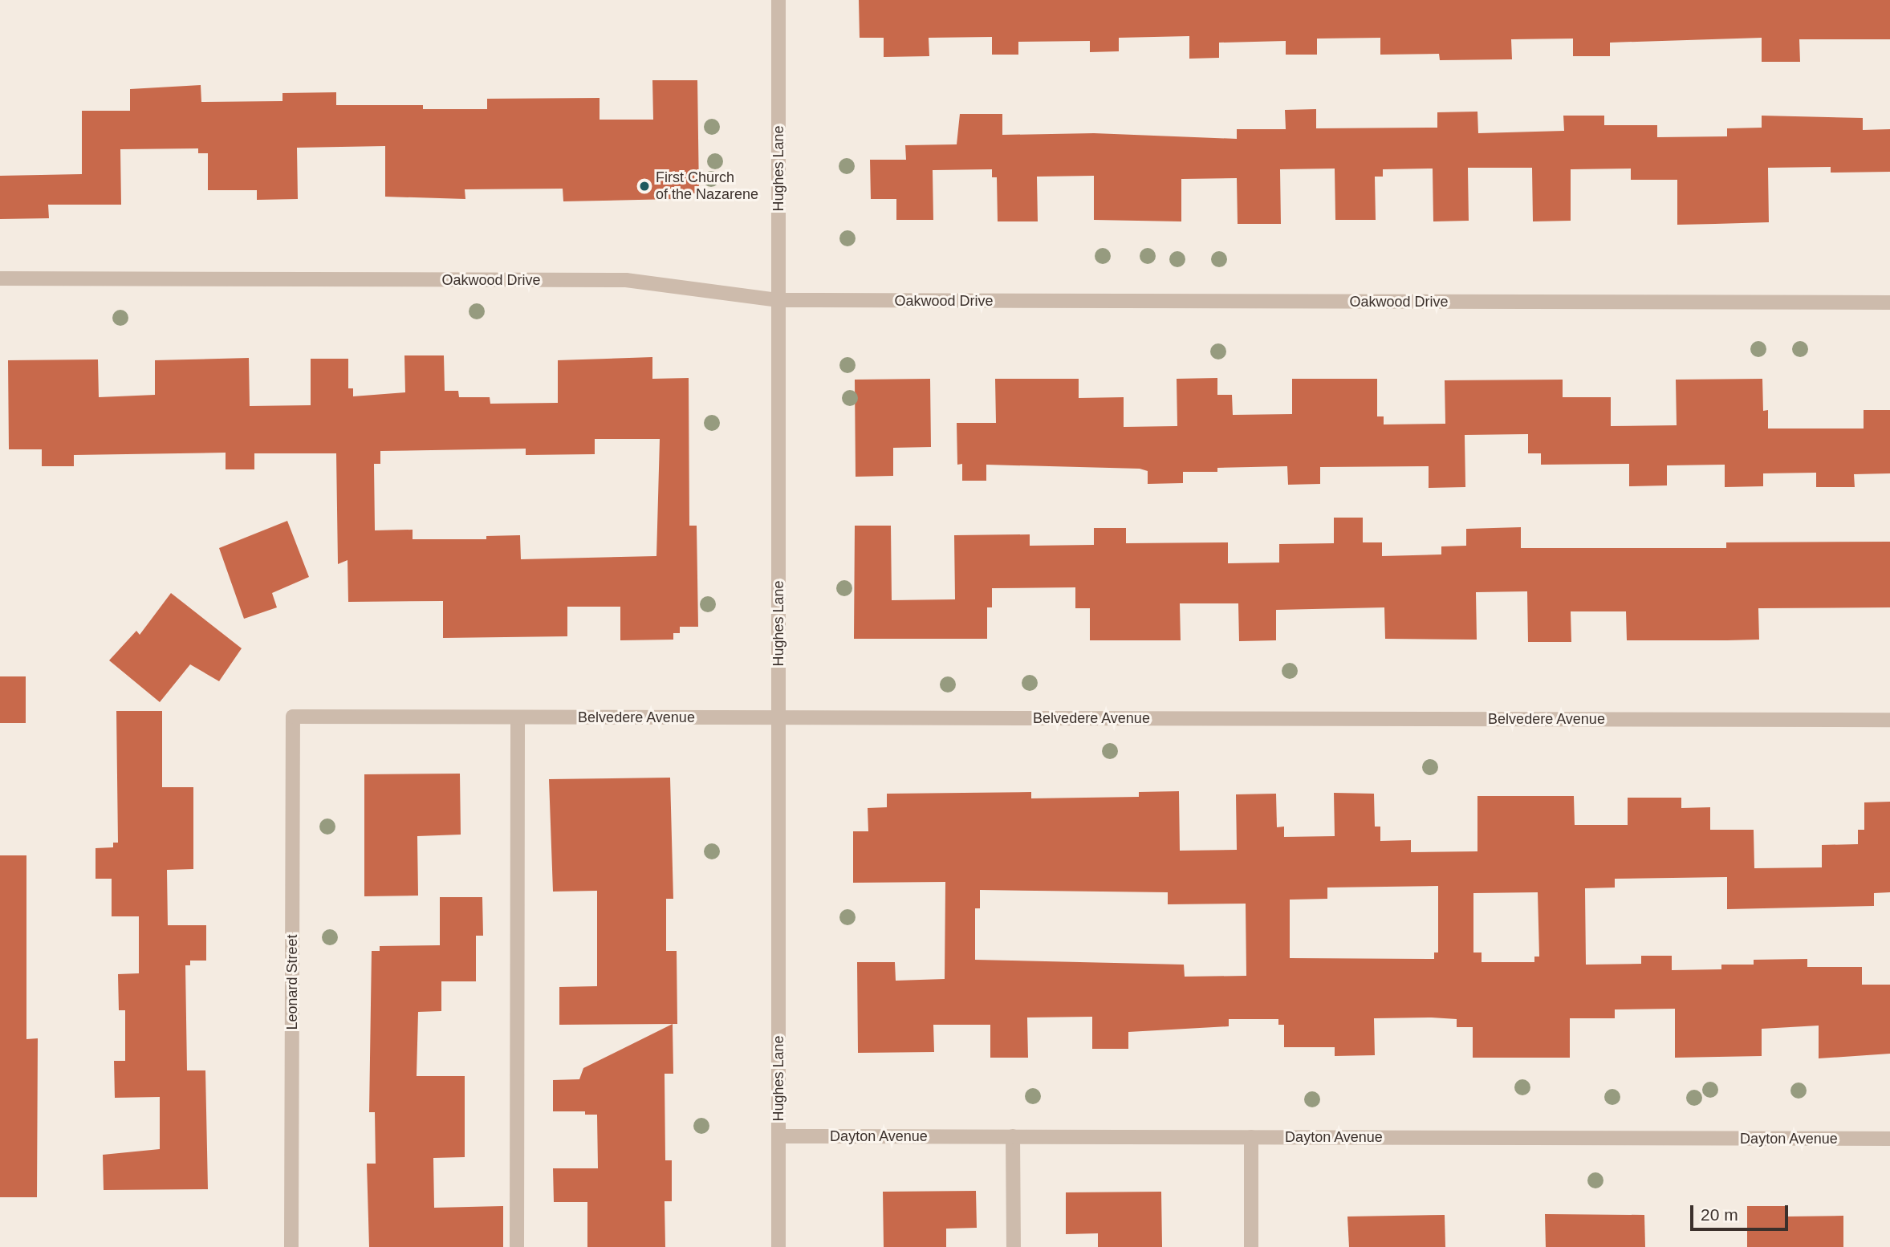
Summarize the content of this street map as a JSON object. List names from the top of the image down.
{
  "streets": {
    "street": [
      "Hughes Lane",
      "Oakwood Drive",
      "Belvedere Avenue",
      "Leonard Street",
      "Dayton Avenue"
    ]
  },
  "crossings": [
    ["Hughes Lane", "Oakwood Drive"],
    ["Hughes Lane", "Belvedere Avenue"],
    ["Hughes Lane", "Dayton Avenue"],
    ["Belvedere Avenue", "Leonard Street"]
  ],
  "places": ["First Church of the Nazarene"],
  "scale_bar": "20 m"
}
